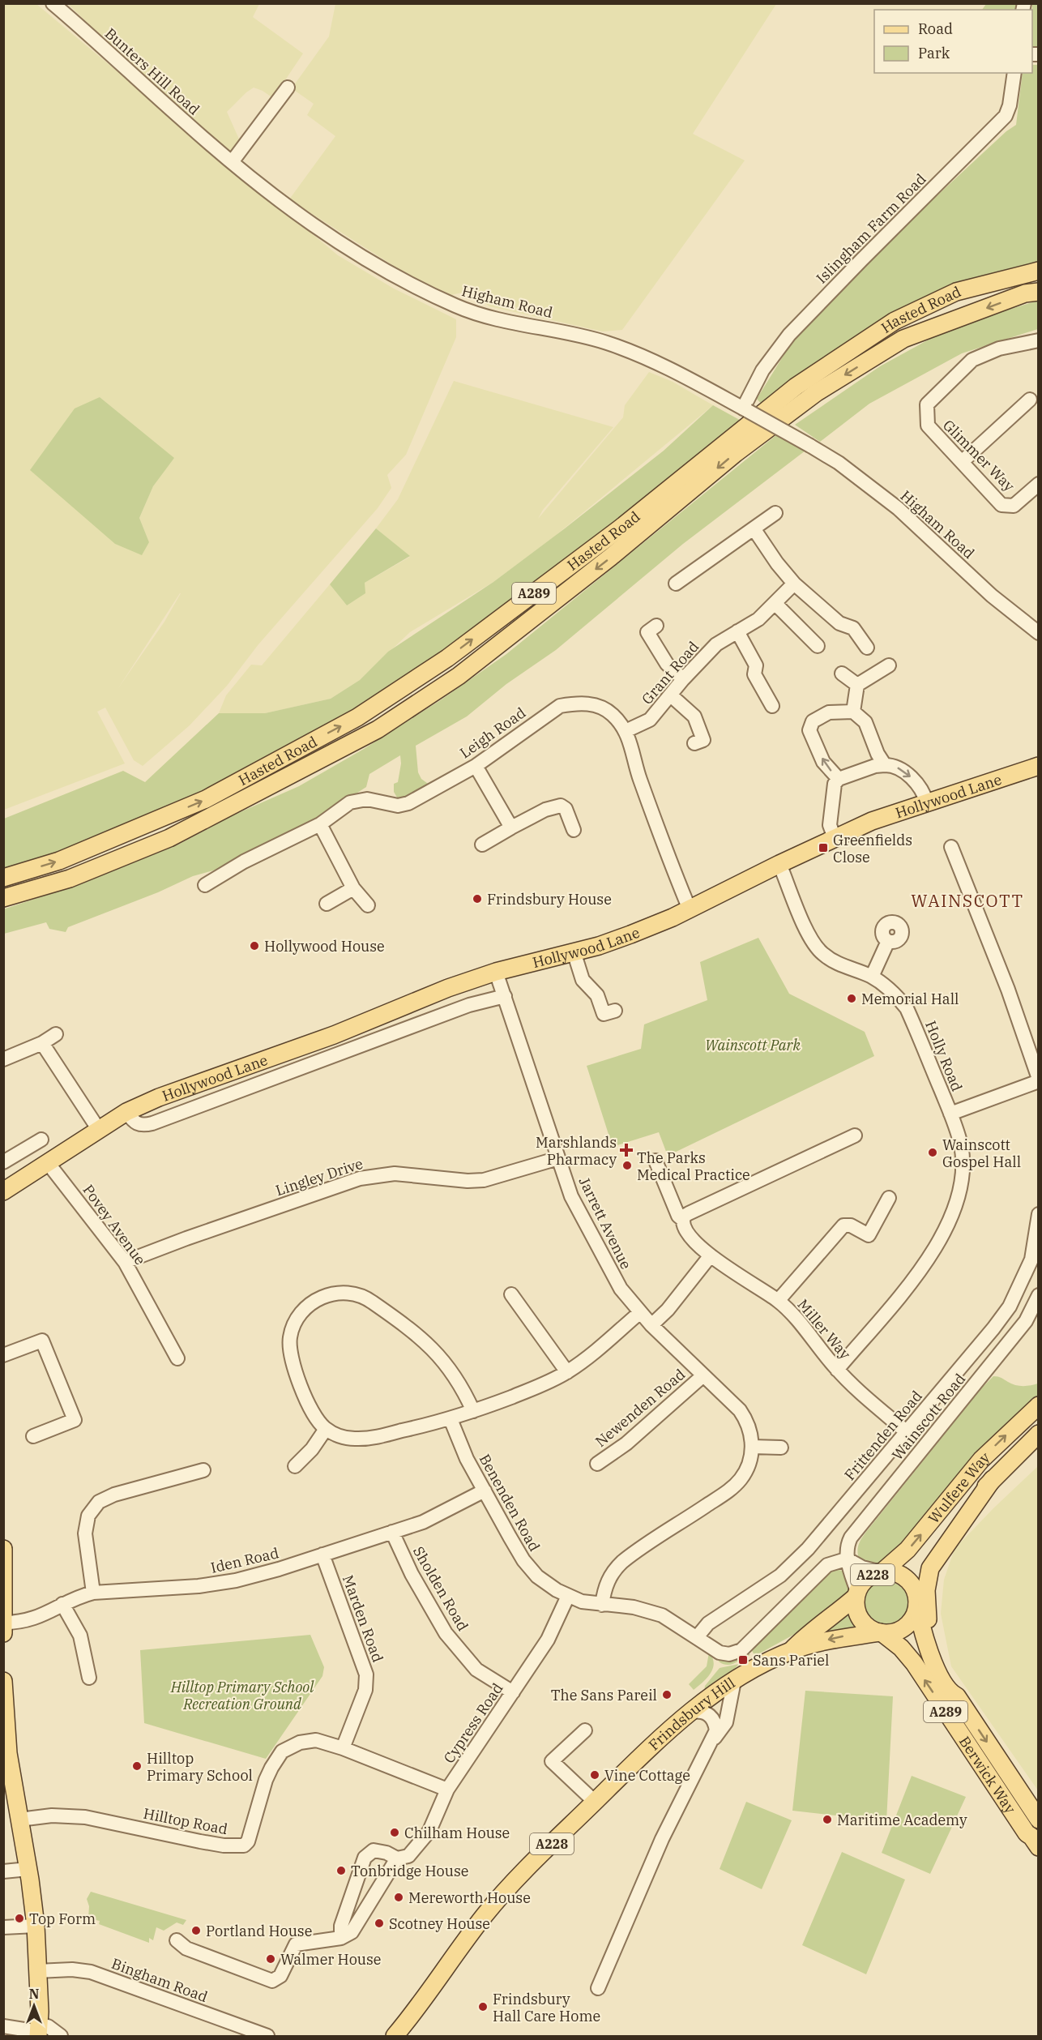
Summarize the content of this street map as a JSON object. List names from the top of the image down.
{
  "streets": {
    "main road": [
      "Hasted Road",
      "A289",
      "Hollywood Lane",
      "Wulfere Way",
      "A228",
      "Frindsbury Hill",
      "Berwick Way"
    ],
    "street": [
      "Bunters Hill Road",
      "Islingham Farm Road",
      "Higham Road",
      "Glimmer Way",
      "Grant Road",
      "Leigh Road",
      "Holly Road",
      "Lingley Drive",
      "Jarrett Avenue",
      "Povey Avenue",
      "Miller Way",
      "Newenden Road",
      "Wainscott Road",
      "Frittenden Road",
      "Benenden Road",
      "Iden Road",
      "Sholden Road",
      "Marden Road",
      "Cypress Road",
      "Hilltop Road",
      "Bingham Road"
    ]
  },
  "crossings": [
    ["Bunters Hill Road", "Higham Road"],
    ["Islingham Farm Road", "Higham Road"],
    ["A289", "Wulfere Way"],
    ["A289", "Berwick Way"],
    ["Grant Road", "Leigh Road"],
    ["Leigh Road", "Hollywood Lane"],
    ["Hollywood Lane", "Holly Road"],
    ["Hollywood Lane", "Jarrett Avenue"],
    ["Hollywood Lane", "Povey Avenue"],
    ["Holly Road", "Miller Way"],
    ["Lingley Drive", "Jarrett Avenue"],
    ["Lingley Drive", "Povey Avenue"],
    ["Jarrett Avenue", "Newenden Road"],
    ["Jarrett Avenue", "Benenden Road"],
    ["Miller Way", "Frittenden Road"],
    ["Wainscott Road", "Wulfere Way"],
    ["Wainscott Road", "Benenden Road"],
    ["Wainscott Road", "A228"],
    ["Wainscott Road", "Frindsbury Hill"],
    ["Wainscott Road", "Berwick Way"],
    ["Frittenden Road", "Benenden Road"],
    ["Wulfere Way", "A228"],
    ["Wulfere Way", "Frindsbury Hill"],
    ["Wulfere Way", "Berwick Way"],
    ["Benenden Road", "Iden Road"],
    ["Benenden Road", "Cypress Road"],
    ["Iden Road", "Sholden Road"],
    ["Iden Road", "Marden Road"],
    ["A228", "Frindsbury Hill"],
    ["A228", "Berwick Way"],
    ["Sholden Road", "Cypress Road"],
    ["Marden Road", "Hilltop Road"],
    ["Frindsbury Hill", "Berwick Way"],
    ["Cypress Road", "Hilltop Road"]
  ],
  "districts": ["WAINSCOTT"],
  "parks": ["Wainscott Park", "Hilltop Primary School Recreation Ground"],
  "places": {
    "transit": ["Greenfields Close", "Sans Pariel"],
    "other": [
      "Frindsbury House",
      "Hollywood House",
      "Memorial Hall",
      "Wainscott Gospel Hall",
      "The Parks Medical Practice",
      "The Sans Pareil",
      "Hilltop Primary School",
      "Vine Cottage",
      "Maritime Academy",
      "Chilham House",
      "Tonbridge House",
      "Mereworth House",
      "Top Form",
      "Scotney House",
      "Portland House",
      "Walmer House",
      "Frindsbury Hall Care Home"
    ],
    "health": ["Marshlands Pharmacy"]
  },
  "legend": ["Road", "Park"],
  "north": "top"
}
